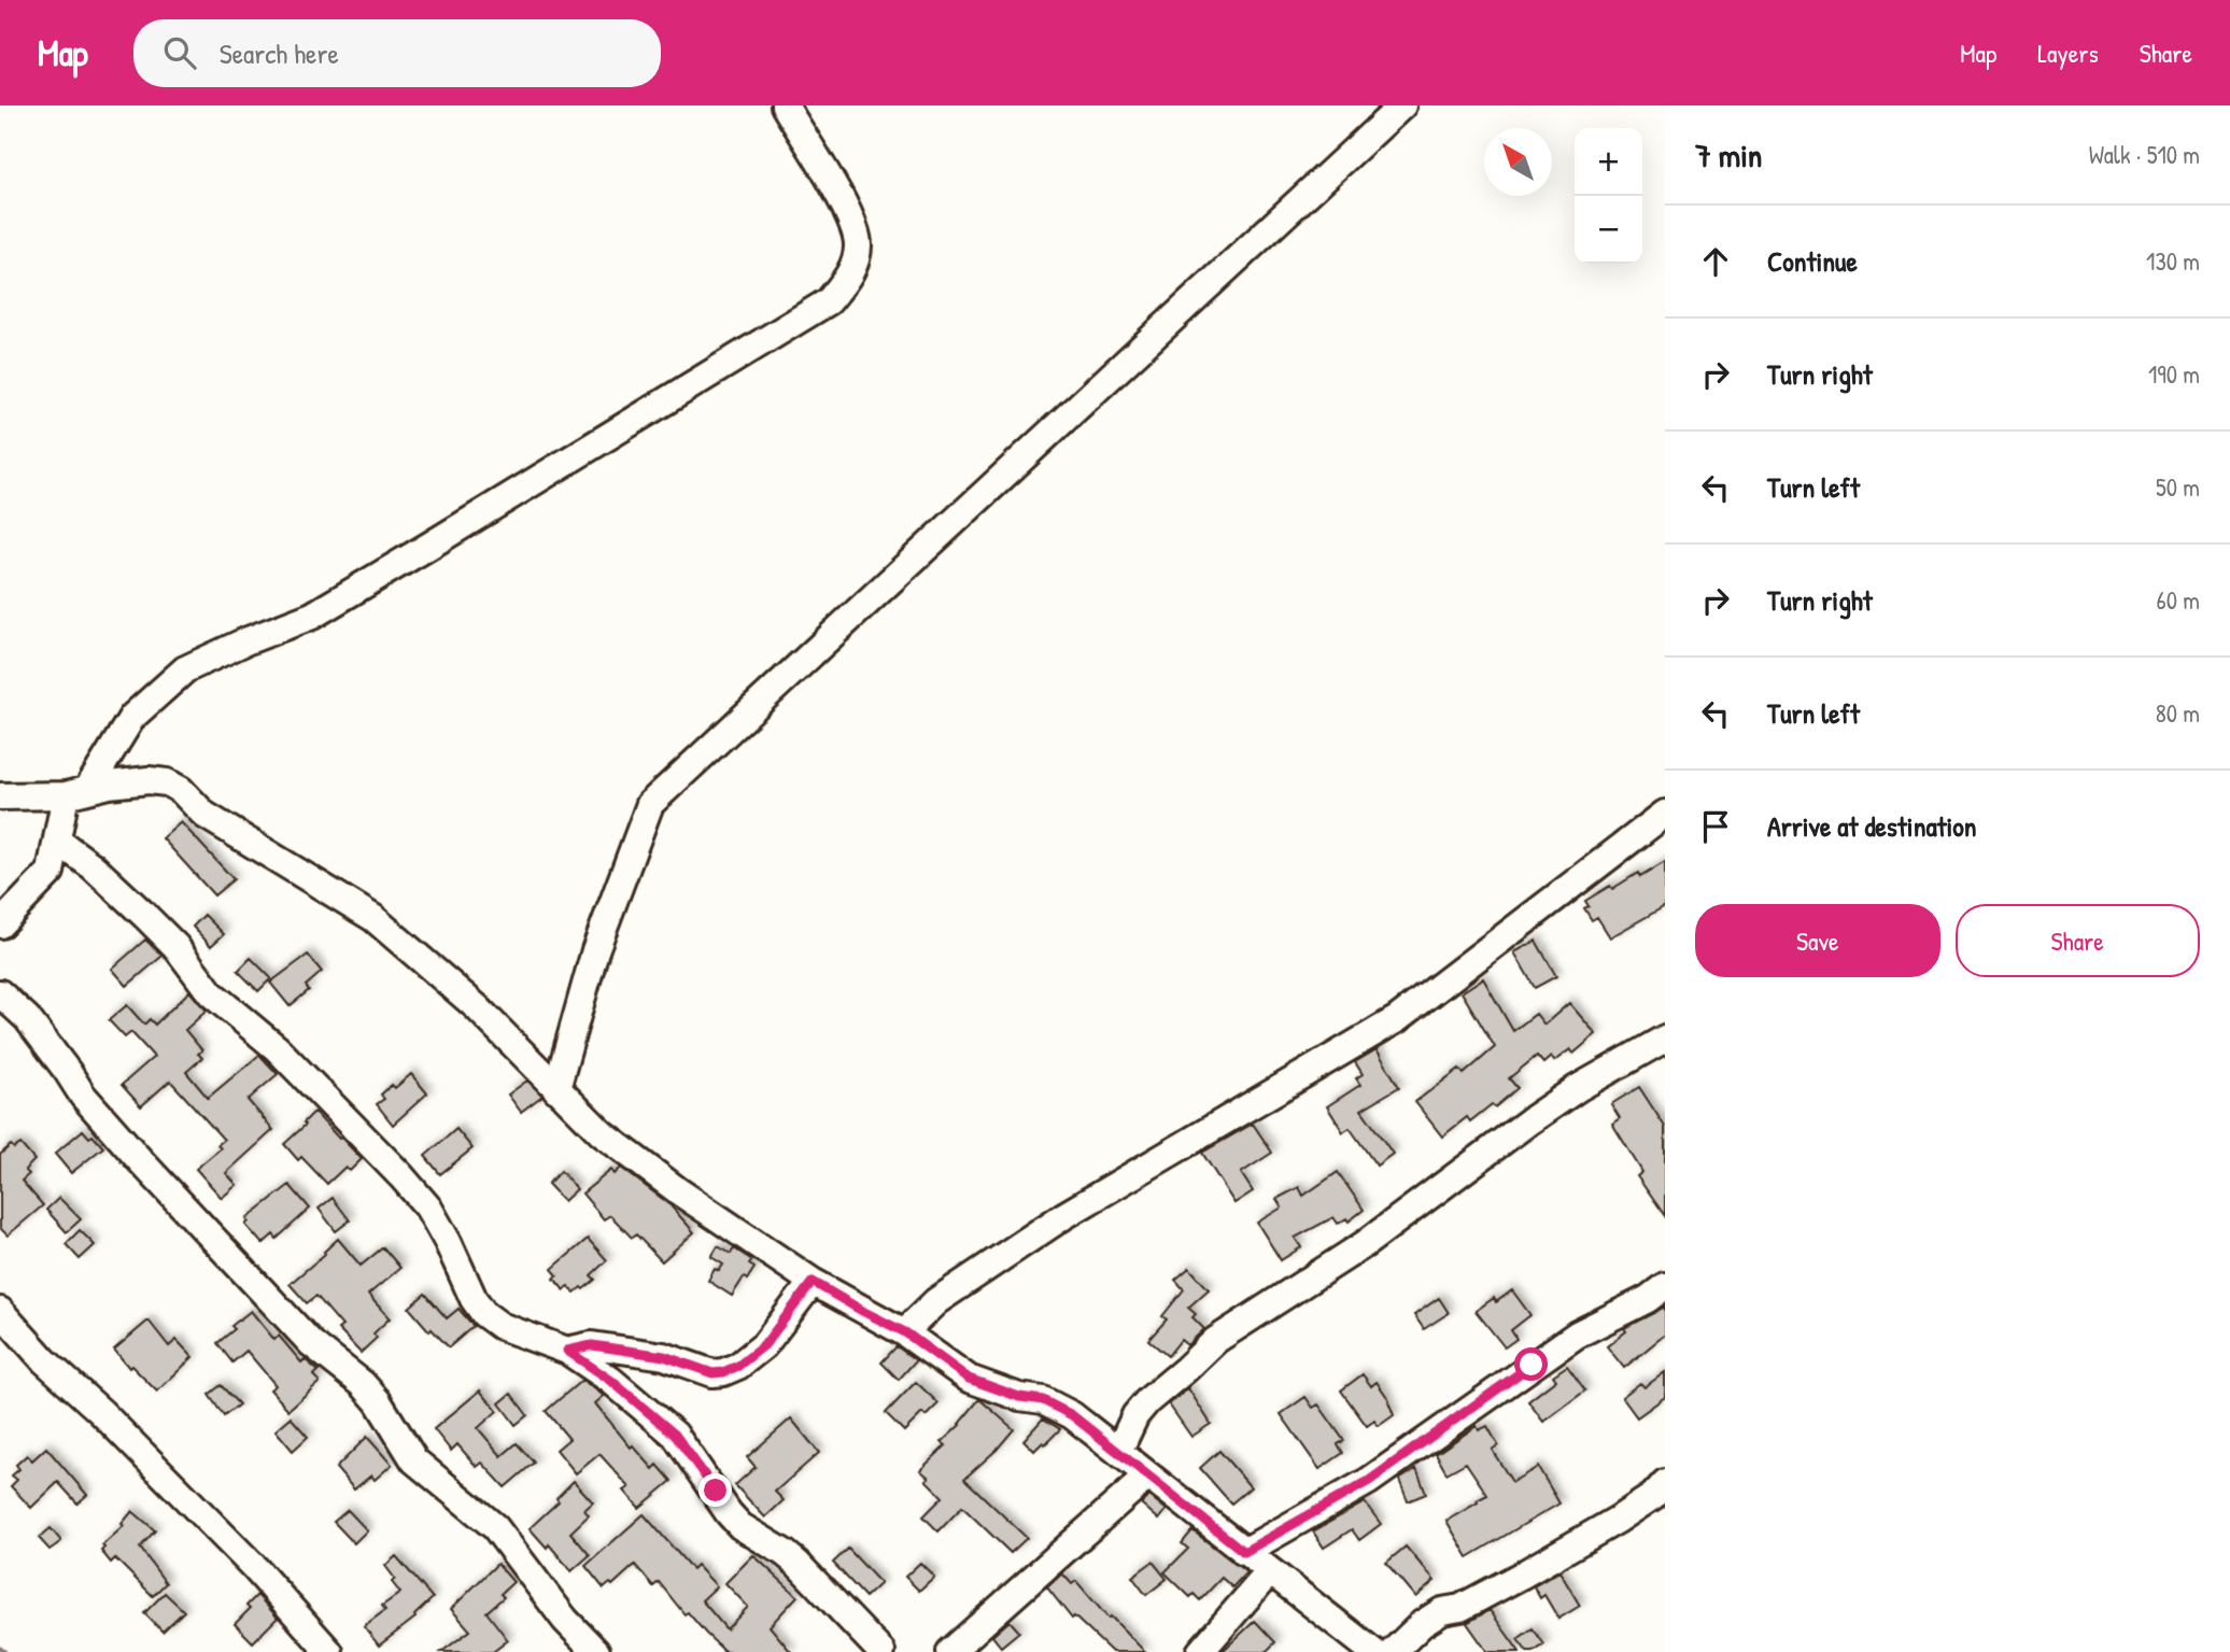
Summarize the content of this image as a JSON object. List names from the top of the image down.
{
  "north": "top left",
  "page": {
    "header": "Map",
    "search": "Search here",
    "nav": ["Map", "Layers", "Share"],
    "heading": ["7 min", "Walk · 510 m"],
    "map_buttons": ["+", "−"],
    "list": [
      ["Continue", "130 m"],
      ["Turn right", "190 m"],
      ["Turn left", "50 m"],
      ["Turn right", "60 m"],
      ["Turn left", "80 m"],
      "Arrive at destination"
    ],
    "buttons": ["Save", "Share"]
  }
}
